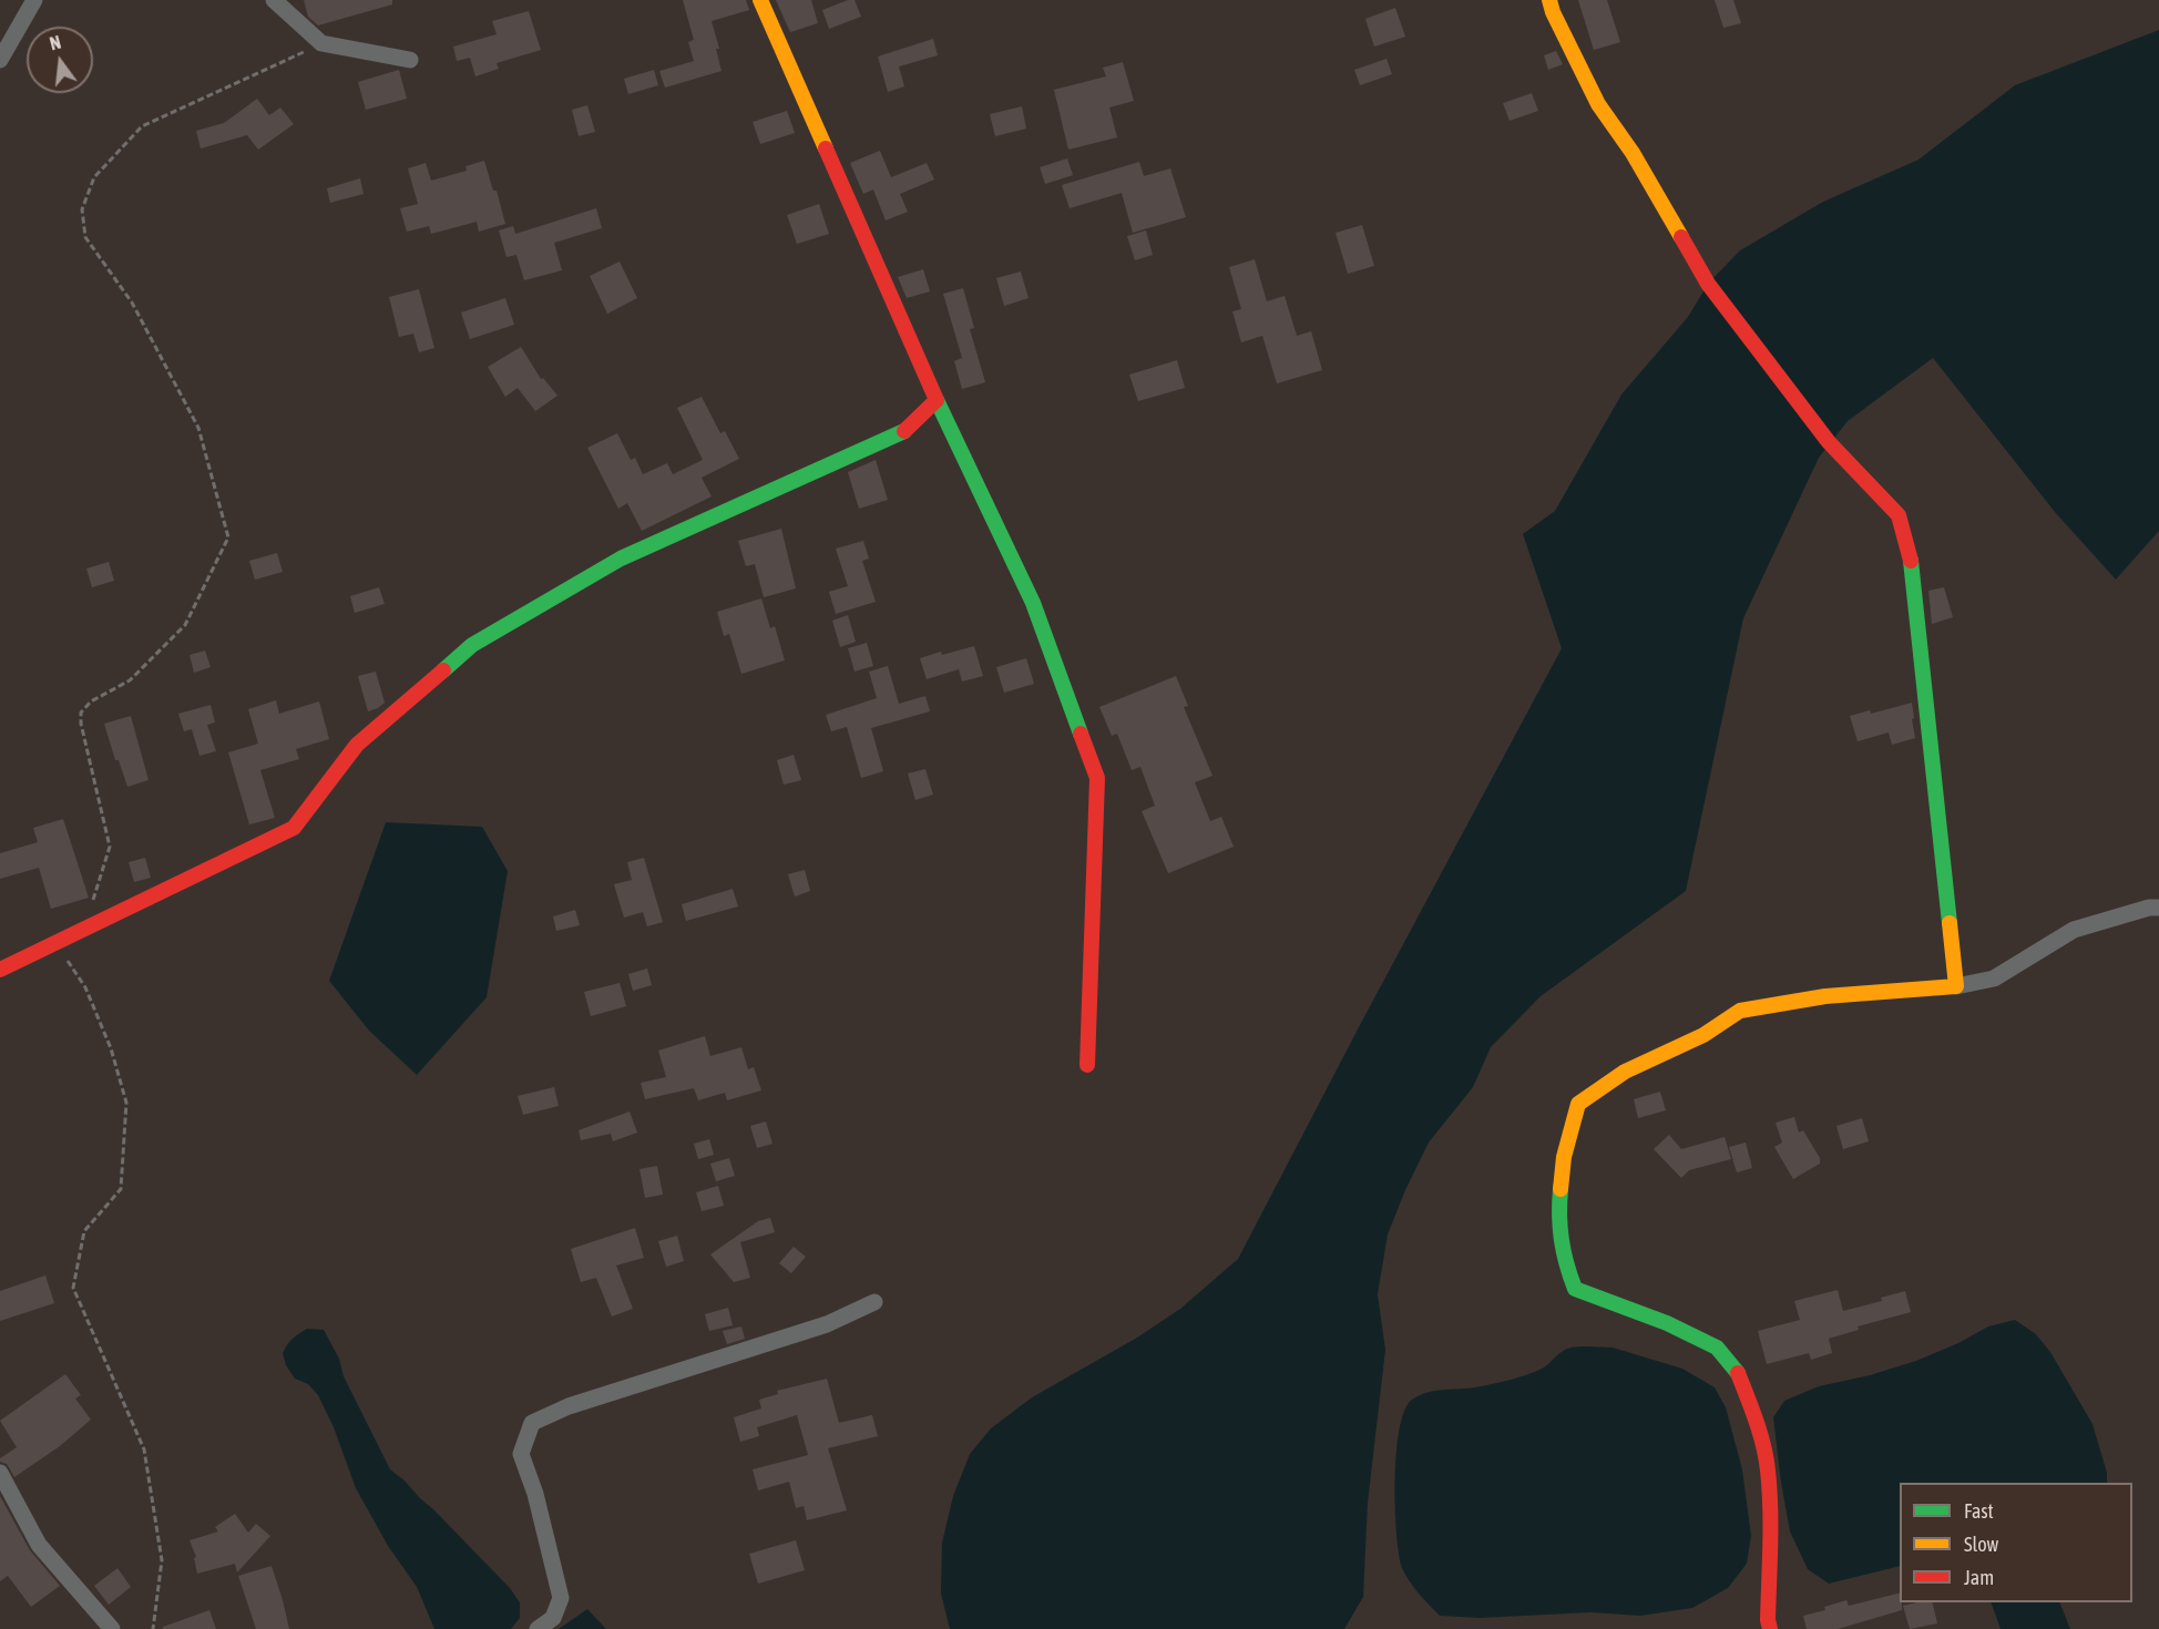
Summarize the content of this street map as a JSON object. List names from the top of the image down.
{
  "legend": ["Fast", "Slow", "Jam"],
  "north": "top"
}
